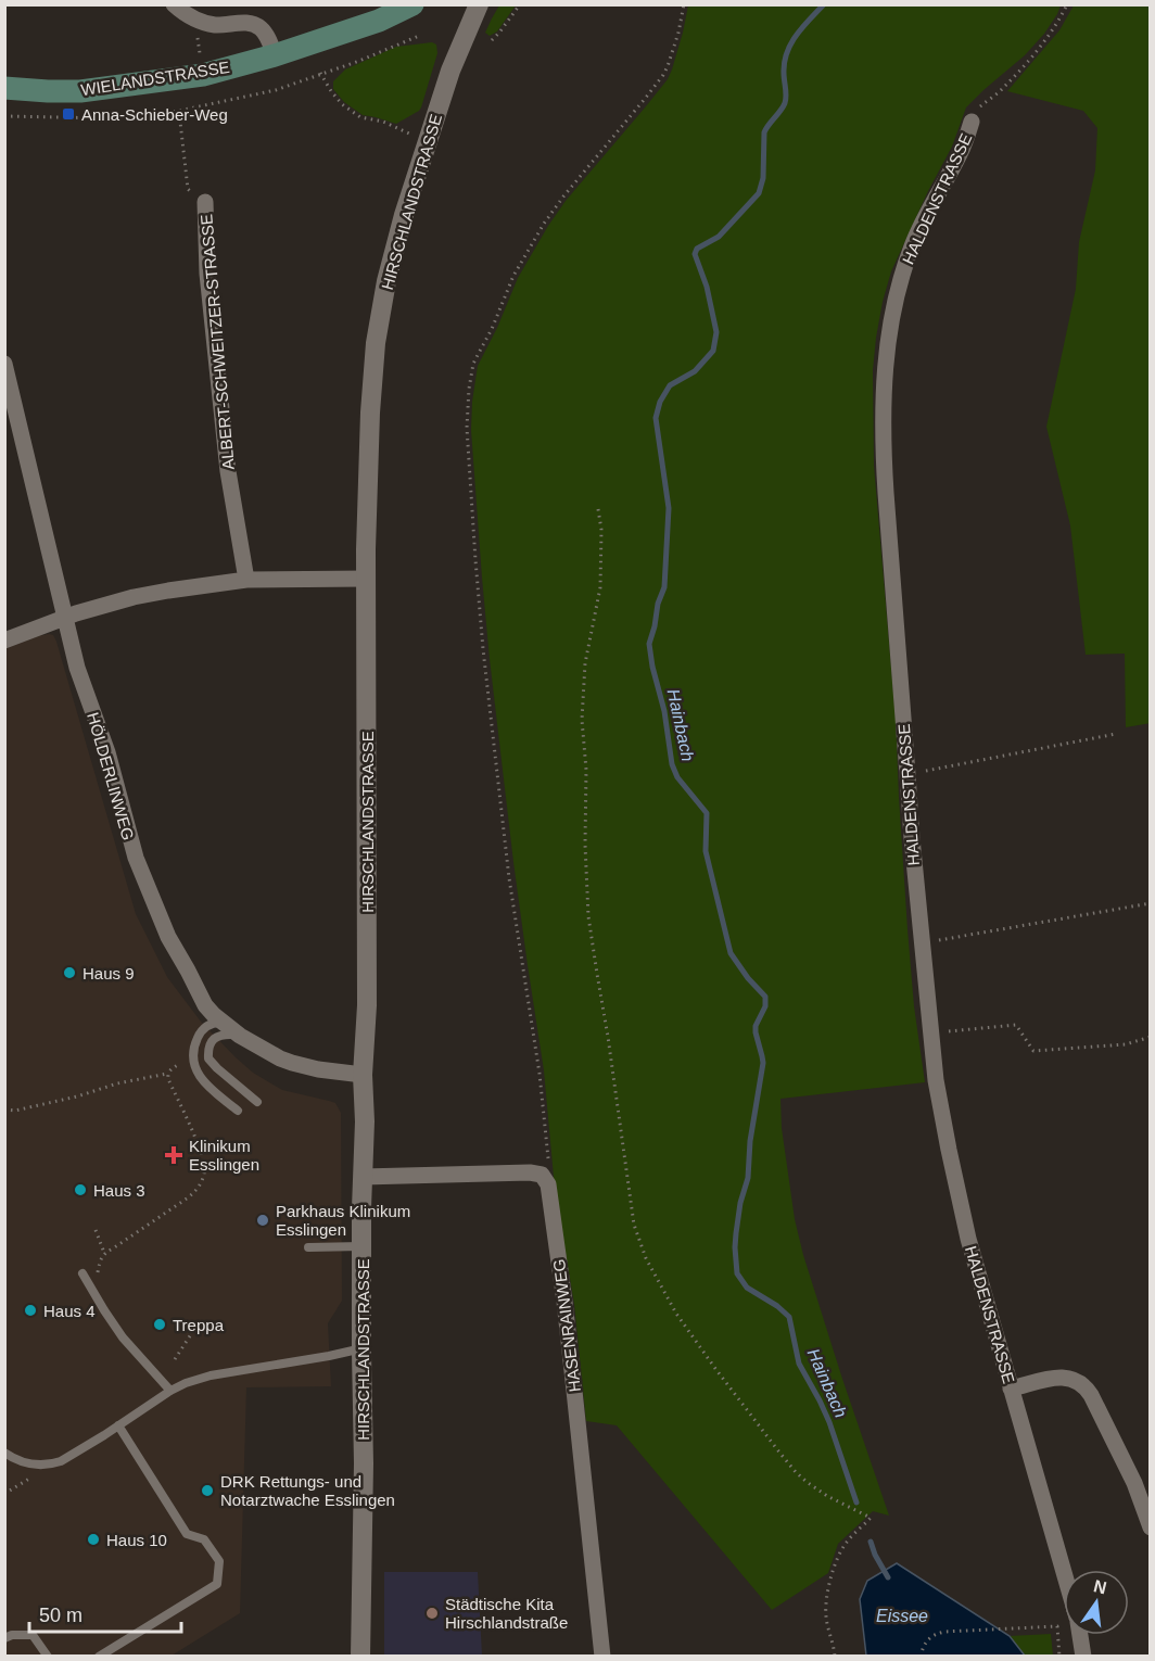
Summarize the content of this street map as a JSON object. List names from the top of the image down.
{
  "streets": {
    "main road": ["WIELANDSTRASSE"],
    "street": [
      "HALDENSTRASSE",
      "HIRSCHLANDSTRASSE",
      "ALBERT-SCHWEITZER-STRASSE",
      "HÖLDERLINWEG",
      "HASENRAINWEG"
    ]
  },
  "crossings": [
    ["HIRSCHLANDSTRASSE", "HÖLDERLINWEG"]
  ],
  "water": ["Hainbach", "Eissee"],
  "places": {
    "transit": ["Anna-Schieber-Weg"],
    "other": [
      "Haus 9",
      "Haus 3",
      "Parkhaus Klinikum Esslingen",
      "Haus 4",
      "Treppa",
      "DRK Rettungs- und Notarztwache Esslingen",
      "Haus 10",
      "Städtische Kita Hirschlandstraße"
    ],
    "health": ["Klinikum Esslingen"]
  },
  "scale_bar": "50 m",
  "north": "top"
}
